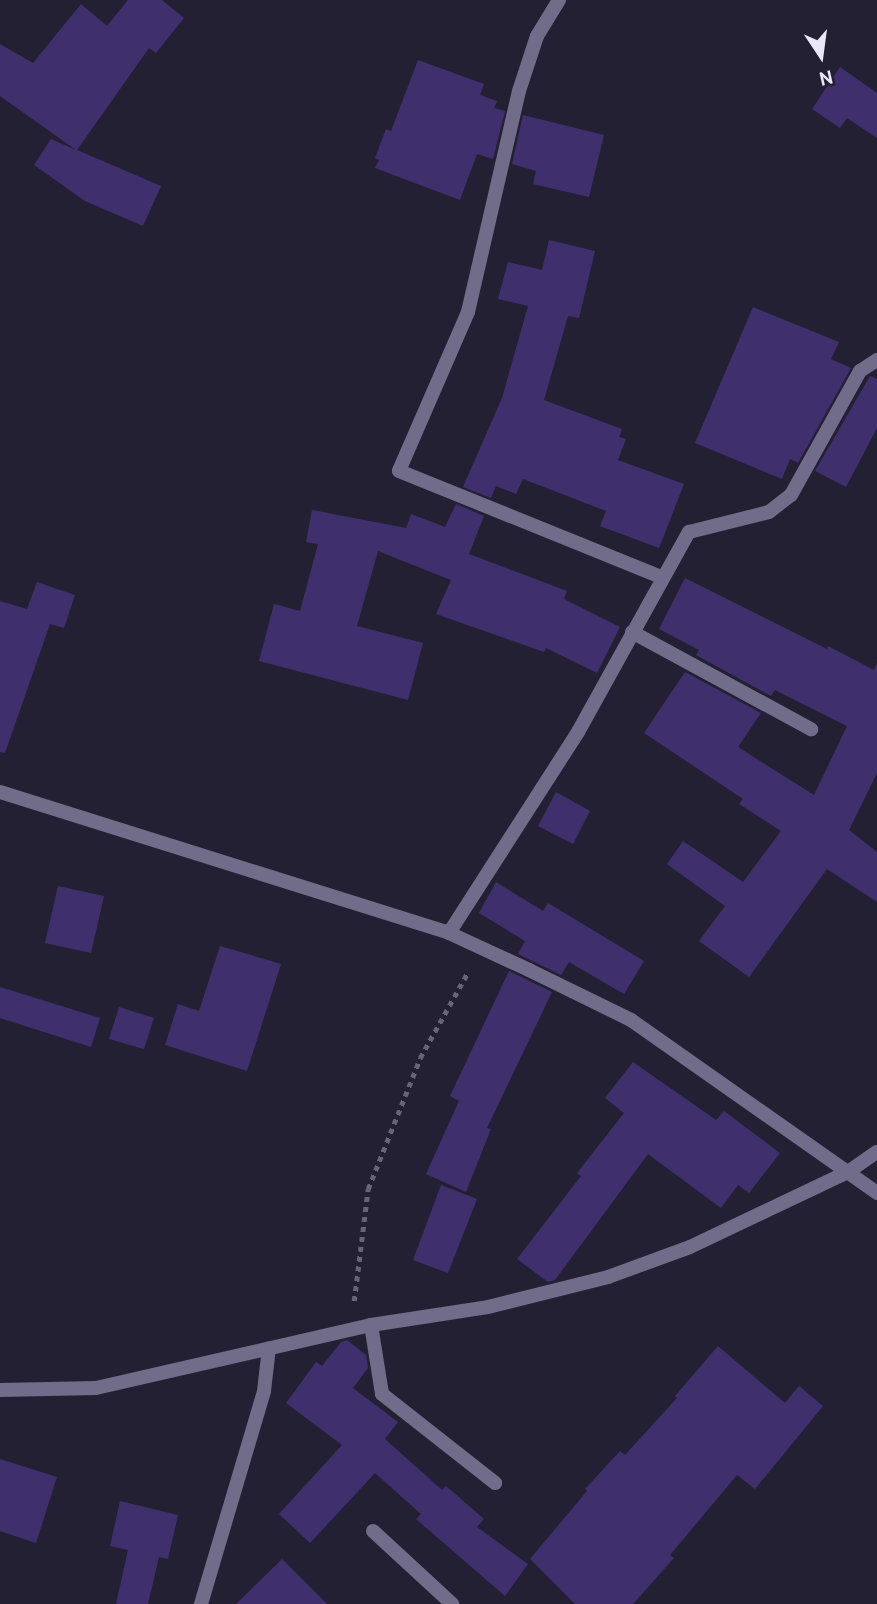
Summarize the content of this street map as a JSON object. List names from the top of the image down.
{
  "north": "bottom"
}
